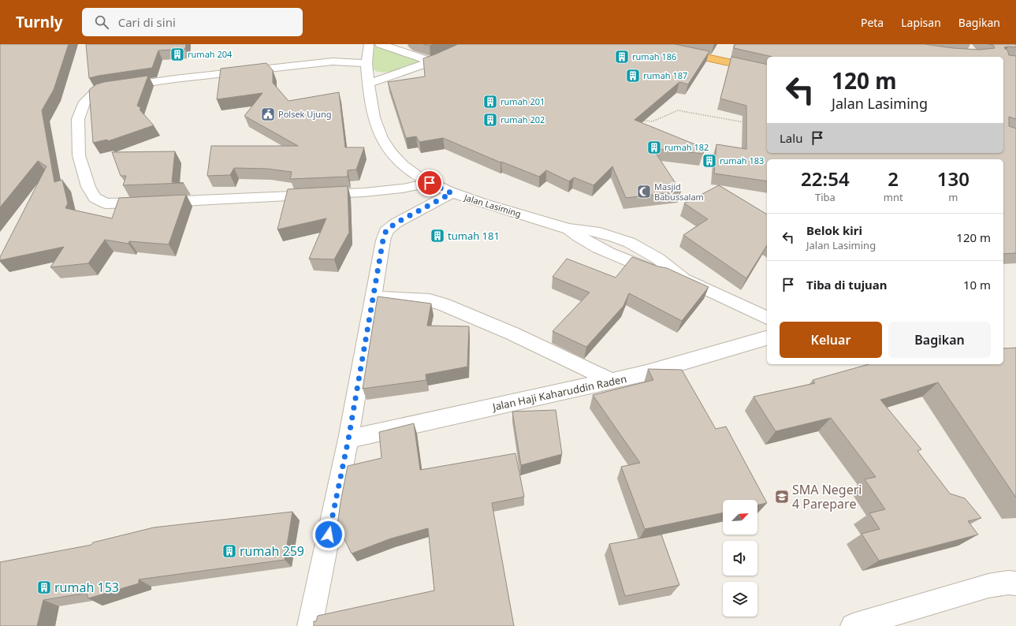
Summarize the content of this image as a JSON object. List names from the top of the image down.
{
  "streets": {
    "street": ["Jalan Lasiming", "Jalan Haji Kaharuddin Raden"]
  },
  "places": {
    "building": [
      "rumah 204",
      "rumah 186",
      "rumah 187",
      "rumah 201",
      "rumah 202",
      "rumah 182",
      "rumah 183",
      "tumah 181",
      "rumah 259",
      "rumah 153"
    ],
    "public building": ["Polsek Ujung"],
    "mosque": ["Masjid Babussalam"],
    "school or university": ["SMA Negeri 4 Parepare"]
  },
  "north": "top right",
  "page": {
    "header": "Turnly",
    "search": "Cari di sini",
    "nav": ["Peta", "Lapisan", "Bagikan"],
    "turn": ["120 m", "Jalan Lasiming"],
    "then": "Lalu",
    "eta": [
      "22:54",
      "Tiba",
      "2",
      "mnt",
      "130",
      "m"
    ],
    "list": [
      {
        "name": "Belok kiri",
        "note": "Jalan Lasiming",
        "value": "120 m"
      },
      {
        "name": "Tiba di tujuan",
        "value": "10 m"
      }
    ],
    "buttons": ["Keluar", "Bagikan"]
  }
}
